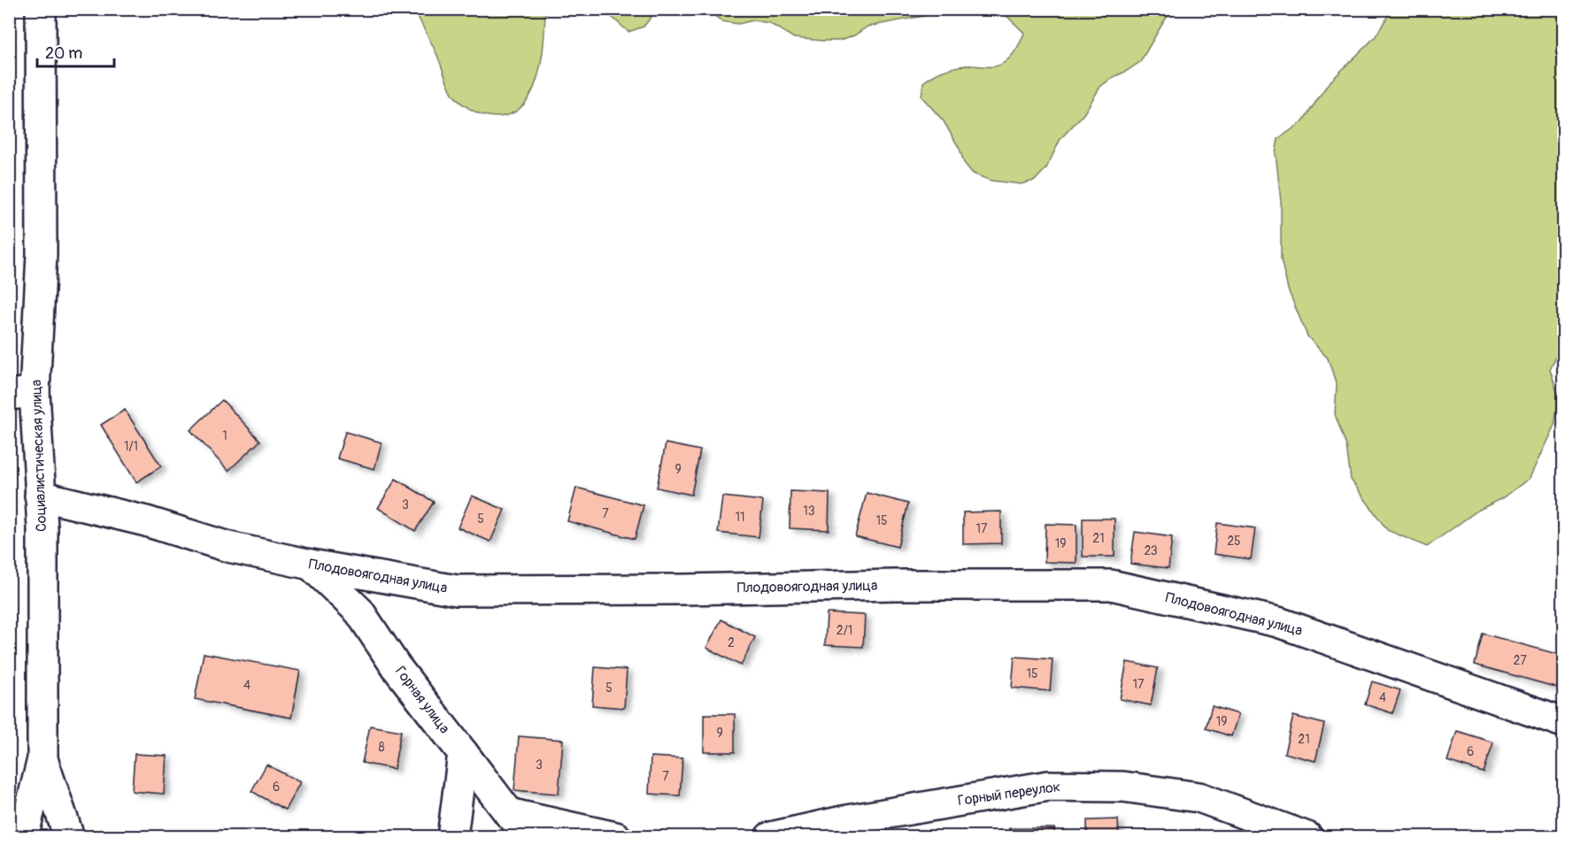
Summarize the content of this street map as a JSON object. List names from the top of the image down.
{
  "streets": {
    "street": [
      "Социалистическая улица",
      "Плодовоягодная улица",
      "Горная улица",
      "Горный переулок"
    ]
  },
  "crossings": [
    ["Социалистическая улица", "Плодовоягодная улица"],
    ["Плодовоягодная улица", "Горная улица"]
  ],
  "house_numbers": [
    "1",
    "1/1",
    "9",
    "3",
    "13",
    "7",
    "11",
    "5",
    "15",
    "17",
    "21",
    "25",
    "19",
    "23",
    "2/1",
    "2",
    "27",
    "15",
    "17",
    "4",
    "5",
    "4",
    "19",
    "9",
    "21",
    "8",
    "6",
    "3",
    "7",
    "6"
  ],
  "scale_bar": "20 m"
}
